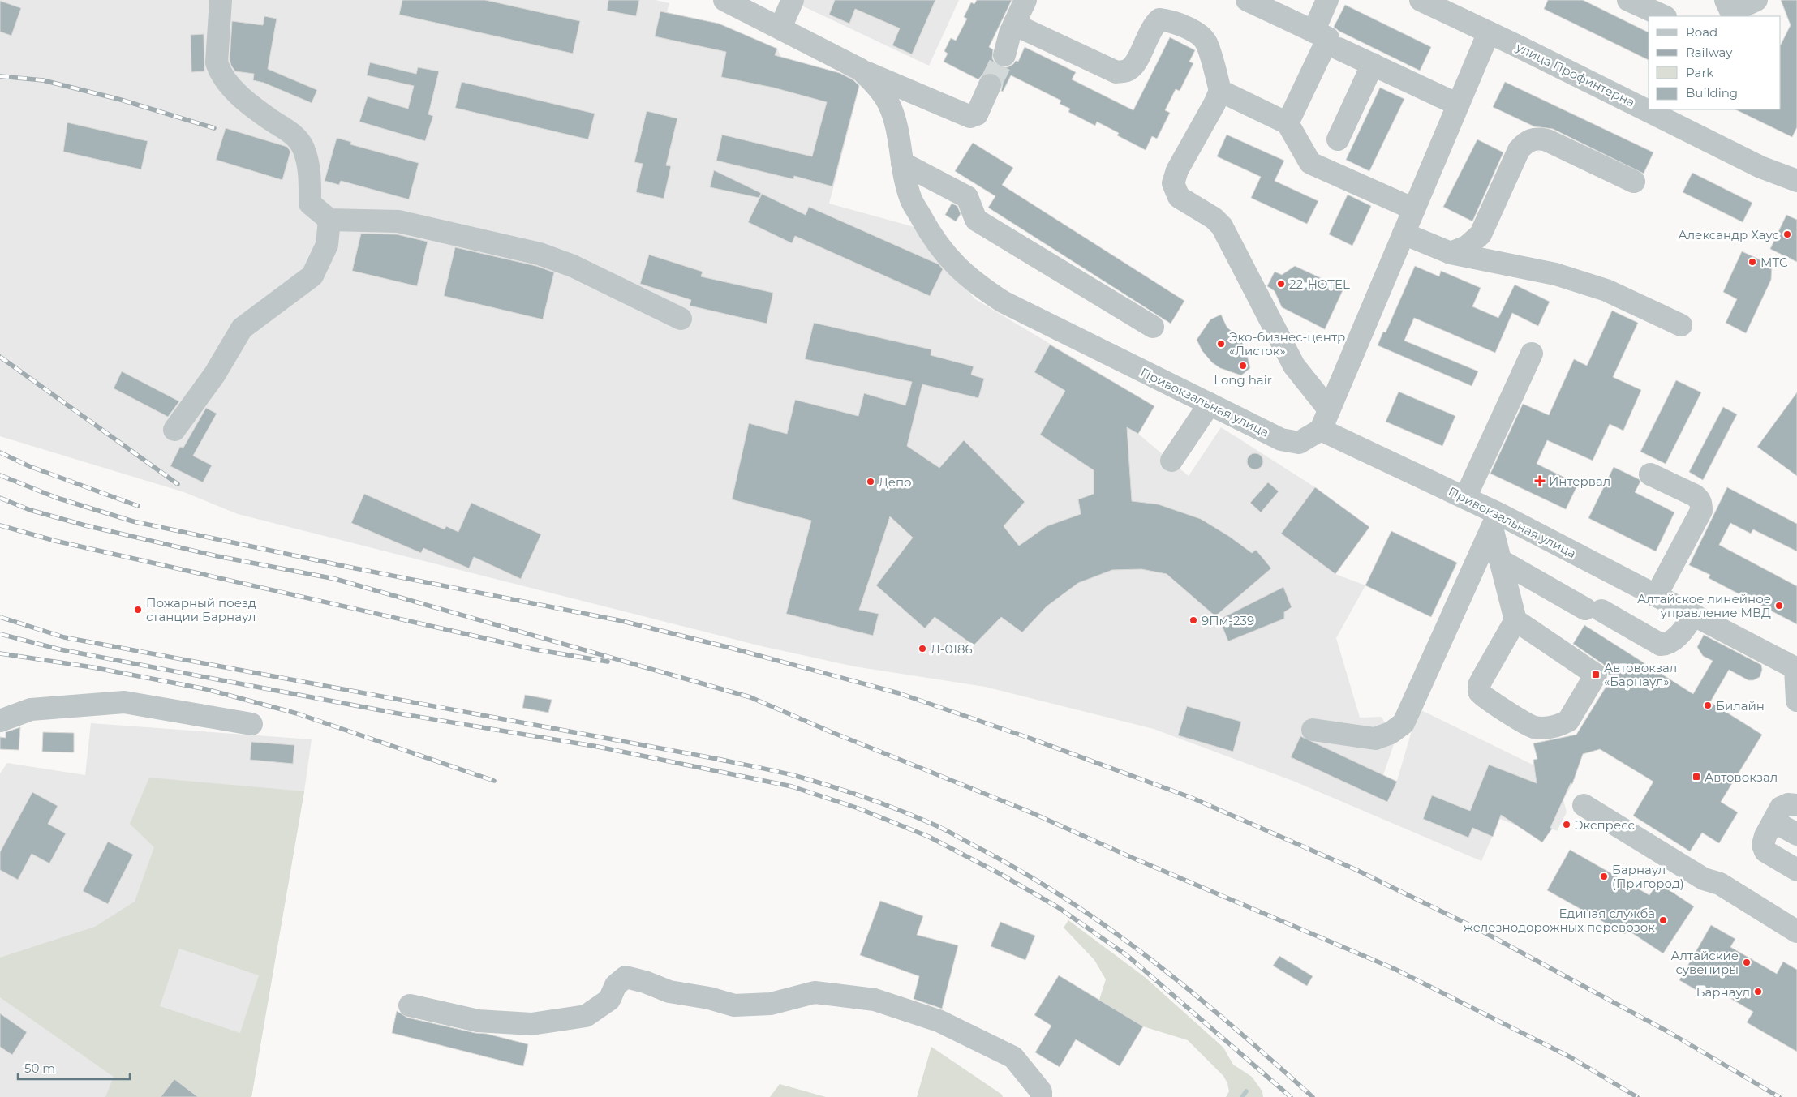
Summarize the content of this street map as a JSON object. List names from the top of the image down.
{
  "streets": {
    "street": ["улица Профинтерна", "Привокзальная улица"]
  },
  "places": {
    "other": [
      "Александр Хаус",
      "МТС",
      "22-HOTEL",
      "Эко-бизнес-центр «Листок»",
      "Long hair",
      "Депо",
      "Алтайское линейное управление МВД",
      "Пожарный поезд станции Барнаул",
      "9Пм-239",
      "Л-0186",
      "Билайн",
      "Экспресс",
      "Барнаул (Пригород)",
      "Единая служба железнодорожных перевозок",
      "Алтайские сувениры",
      "Барнаул"
    ],
    "health": ["Интервал"],
    "transit": ["Автовокзал «Барнаул»", "Автовокзал"]
  },
  "legend": [
    "Road",
    "Railway",
    "Park",
    "Building"
  ],
  "scale_bar": "50 m"
}
